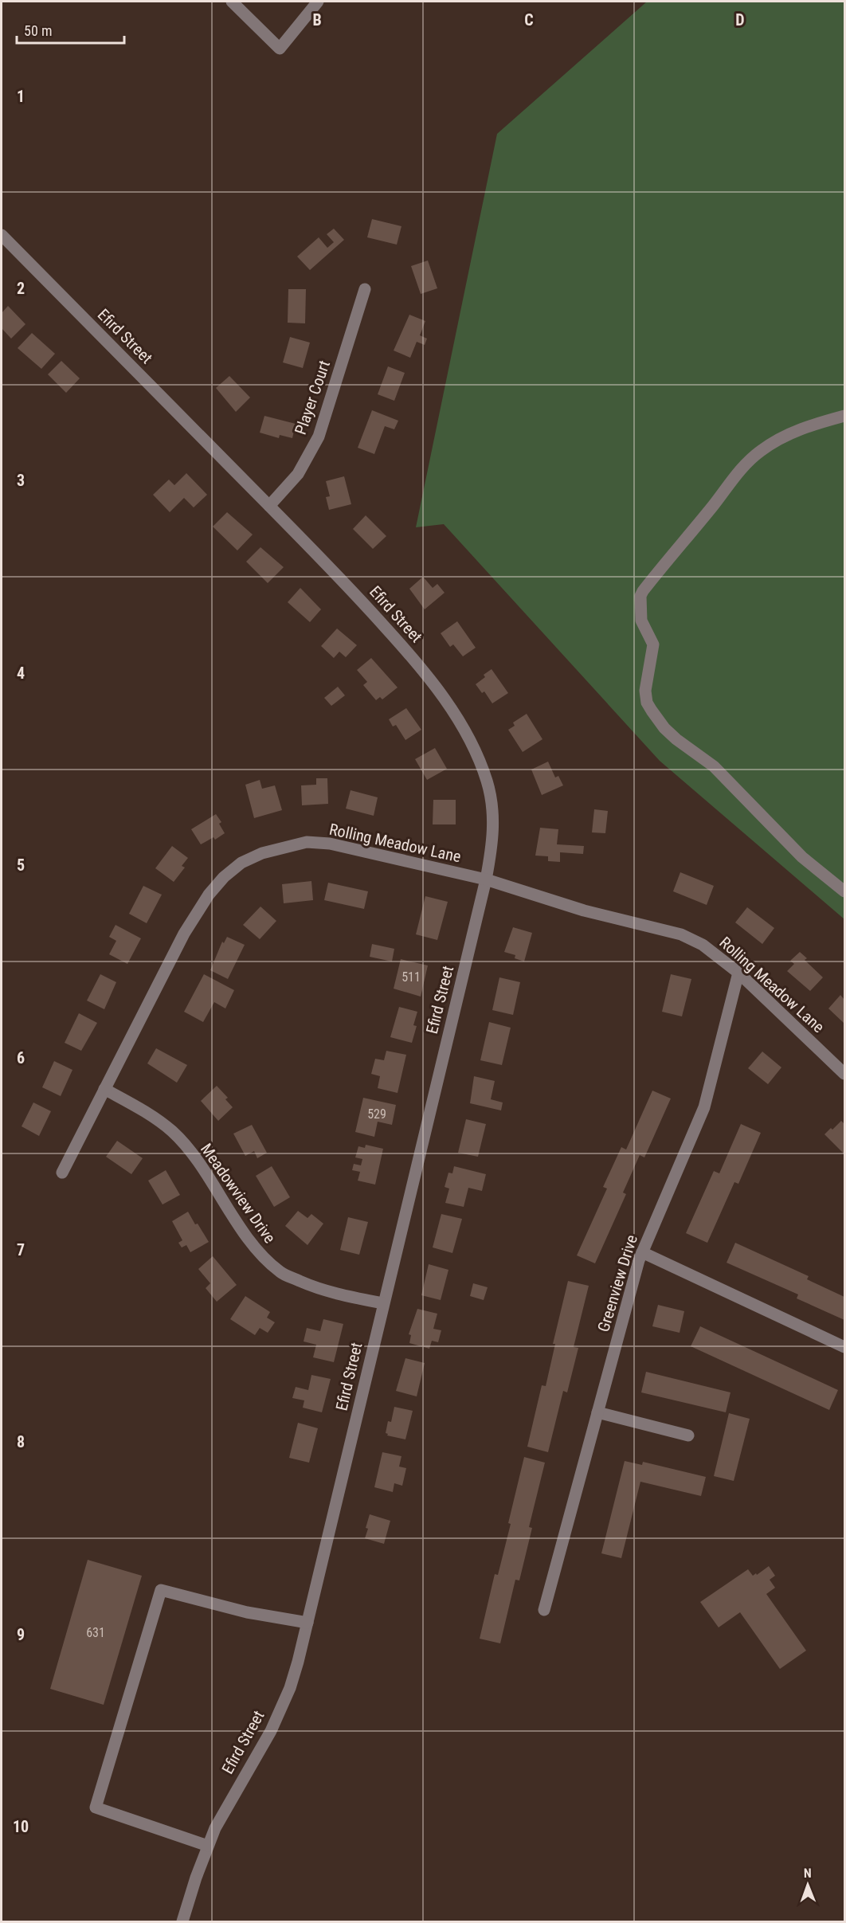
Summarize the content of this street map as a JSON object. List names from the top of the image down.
{
  "streets": {
    "street": [
      "Efird Street",
      "Player Court",
      "Rolling Meadow Lane",
      "Meadowview Drive",
      "Greenview Drive"
    ]
  },
  "crossings": [
    ["Efird Street", "Player Court"],
    ["Efird Street", "Rolling Meadow Lane"],
    ["Efird Street", "Meadowview Drive"],
    ["Rolling Meadow Lane", "Meadowview Drive"],
    ["Rolling Meadow Lane", "Greenview Drive"]
  ],
  "house_numbers": ["511", "529", "631"],
  "scale_bar": "50 m",
  "north": "top",
  "grid": {
    "columns": ["B", "C", "D"],
    "rows": [
      "1",
      "2",
      "3",
      "4",
      "5",
      "6",
      "7",
      "8",
      "9",
      "10"
    ]
  }
}
